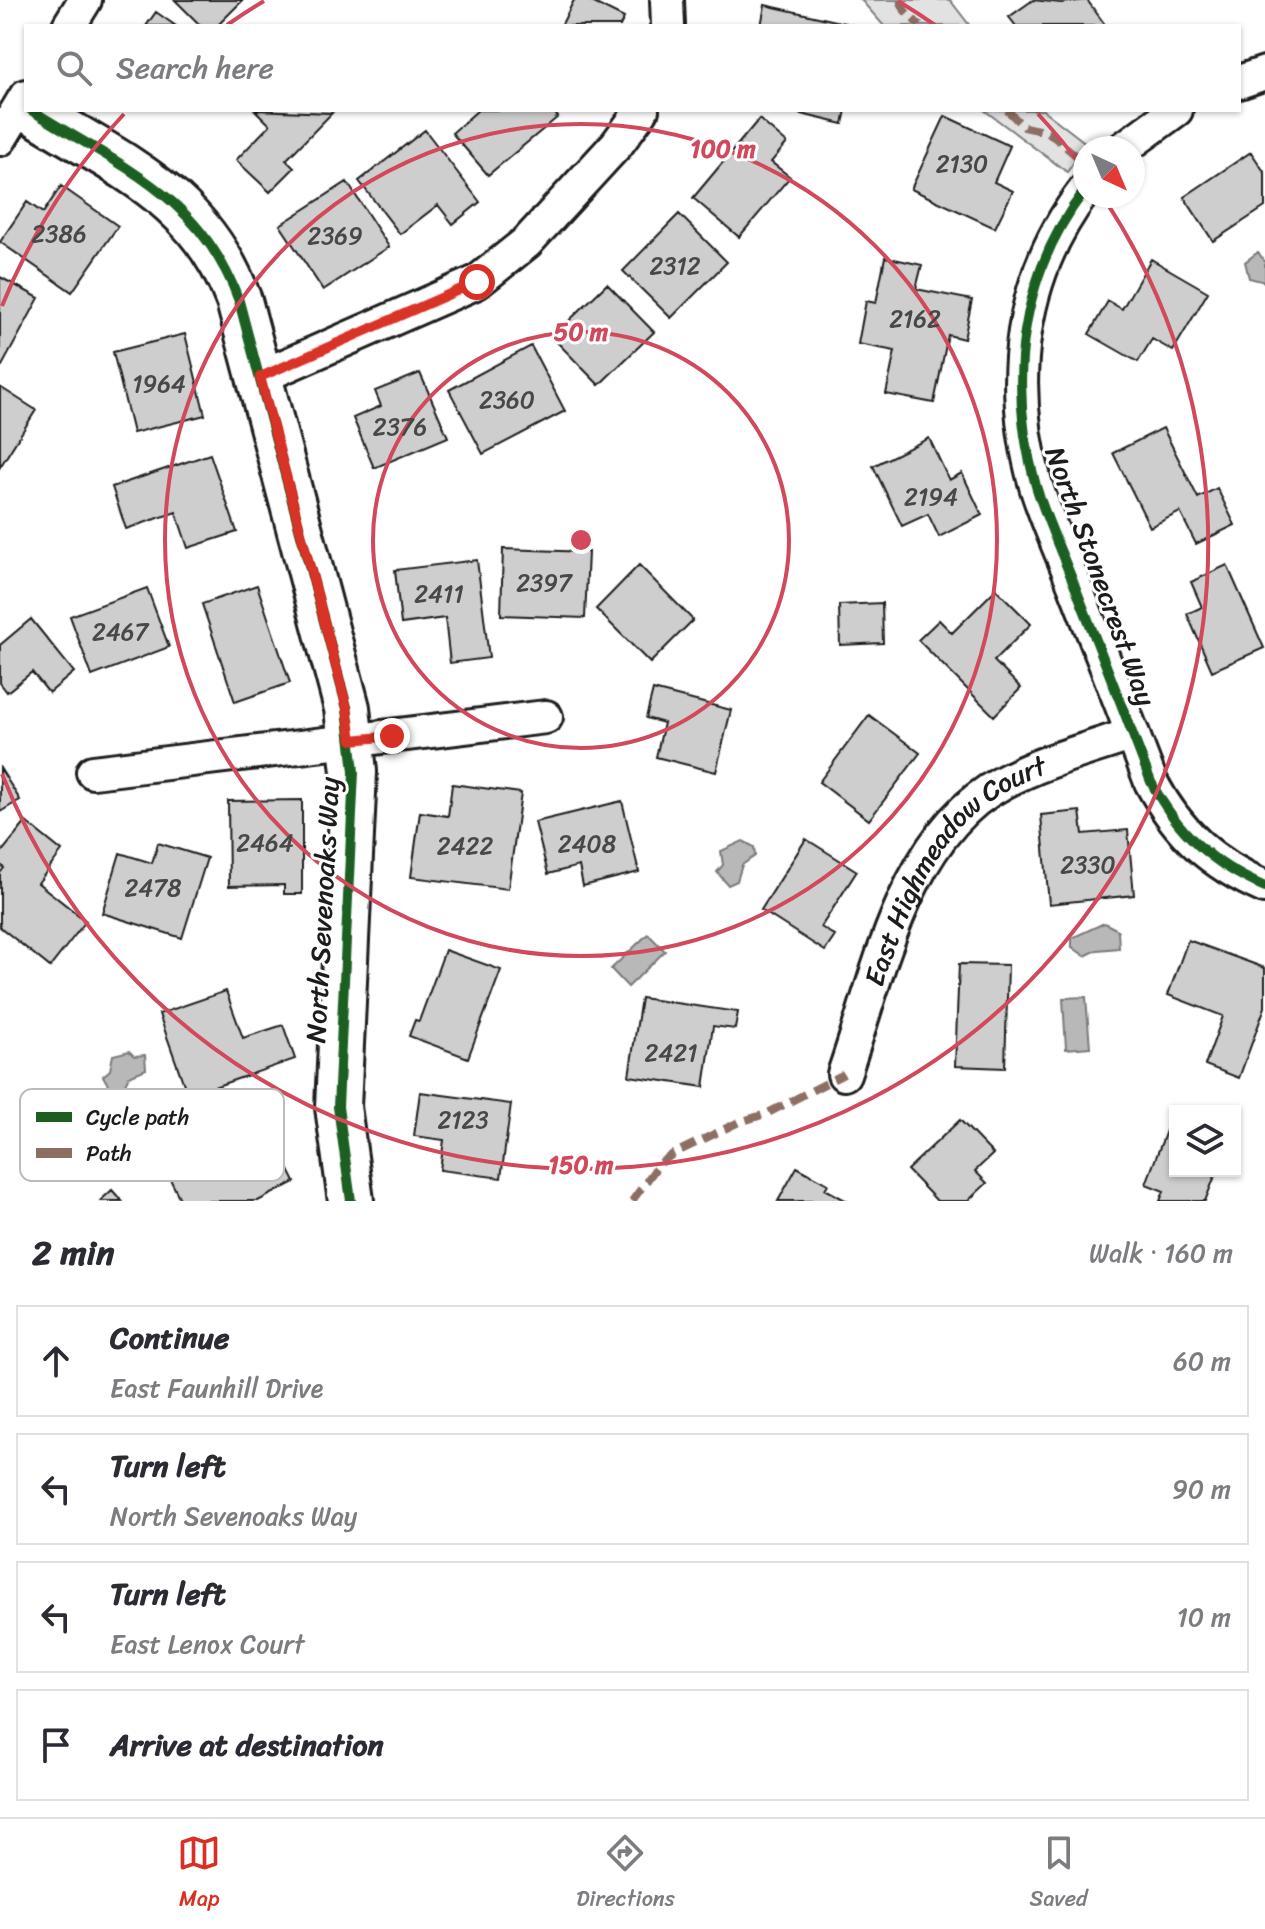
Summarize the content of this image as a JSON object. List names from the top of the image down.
{
  "streets": {
    "street": ["North Stonecrest Way", "East Highmeadow Court", "North Sevenoaks Way"]
  },
  "crossings": [
    ["North Stonecrest Way", "East Highmeadow Court"]
  ],
  "house_numbers": [
    "2130",
    "2386",
    "2369",
    "2312",
    "2162",
    "1964",
    "2360",
    "2376",
    "2194",
    "2397",
    "2411",
    "2467",
    "2464",
    "2408",
    "2422",
    "2330",
    "2478",
    "2421",
    "2123"
  ],
  "legend": ["Cycle path", "Path"],
  "north": "bottom right",
  "page": {
    "search": "Search here",
    "heading": ["2 min", "Walk · 160 m"],
    "list": [
      ["Continue", "East Faunhill Drive", "60 m"],
      ["Turn left", "North Sevenoaks Way", "90 m"],
      ["Turn left", "East Lenox Court", "10 m"],
      "Arrive at destination"
    ],
    "nav": ["Map", "Directions", "Saved"]
  },
  "rings": ["100 m", "50 m", "150 m"]
}
